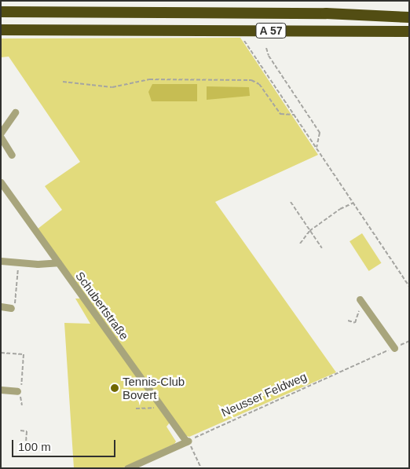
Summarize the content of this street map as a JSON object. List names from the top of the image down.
{
  "streets": {
    "highway": ["A 57"],
    "street": ["Schubertstraße"],
    "path": ["Neusser Feldweg"]
  },
  "crossings": [
    ["Schubertstraße", "Neusser Feldweg"]
  ],
  "places": ["Tennis-Club Bovert"],
  "scale_bar": "100 m"
}
